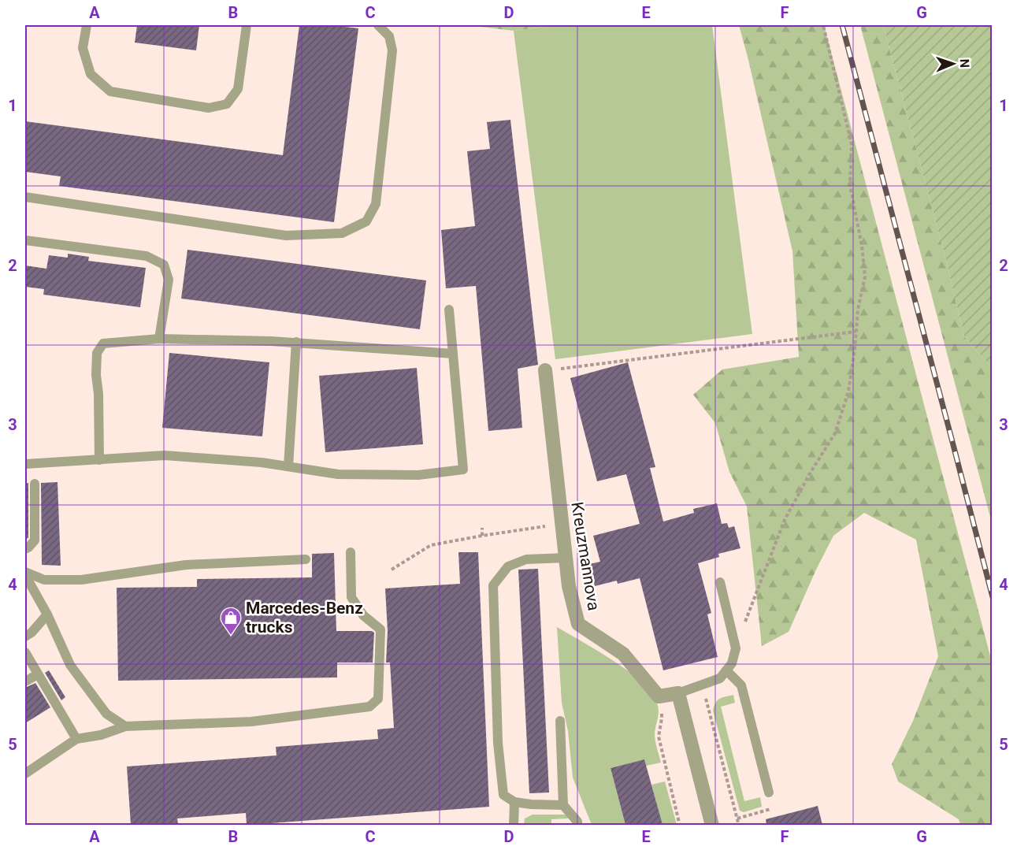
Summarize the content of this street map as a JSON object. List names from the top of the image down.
{
  "streets": {
    "street": ["Kreuzmannova"]
  },
  "places": {
    "shop": ["Marcedes-Benz trucks"]
  },
  "north": "right",
  "grid": {
    "columns": [
      "A",
      "B",
      "C",
      "D",
      "E",
      "F",
      "G"
    ],
    "rows": [
      "1",
      "2",
      "3",
      "4",
      "5"
    ]
  }
}
